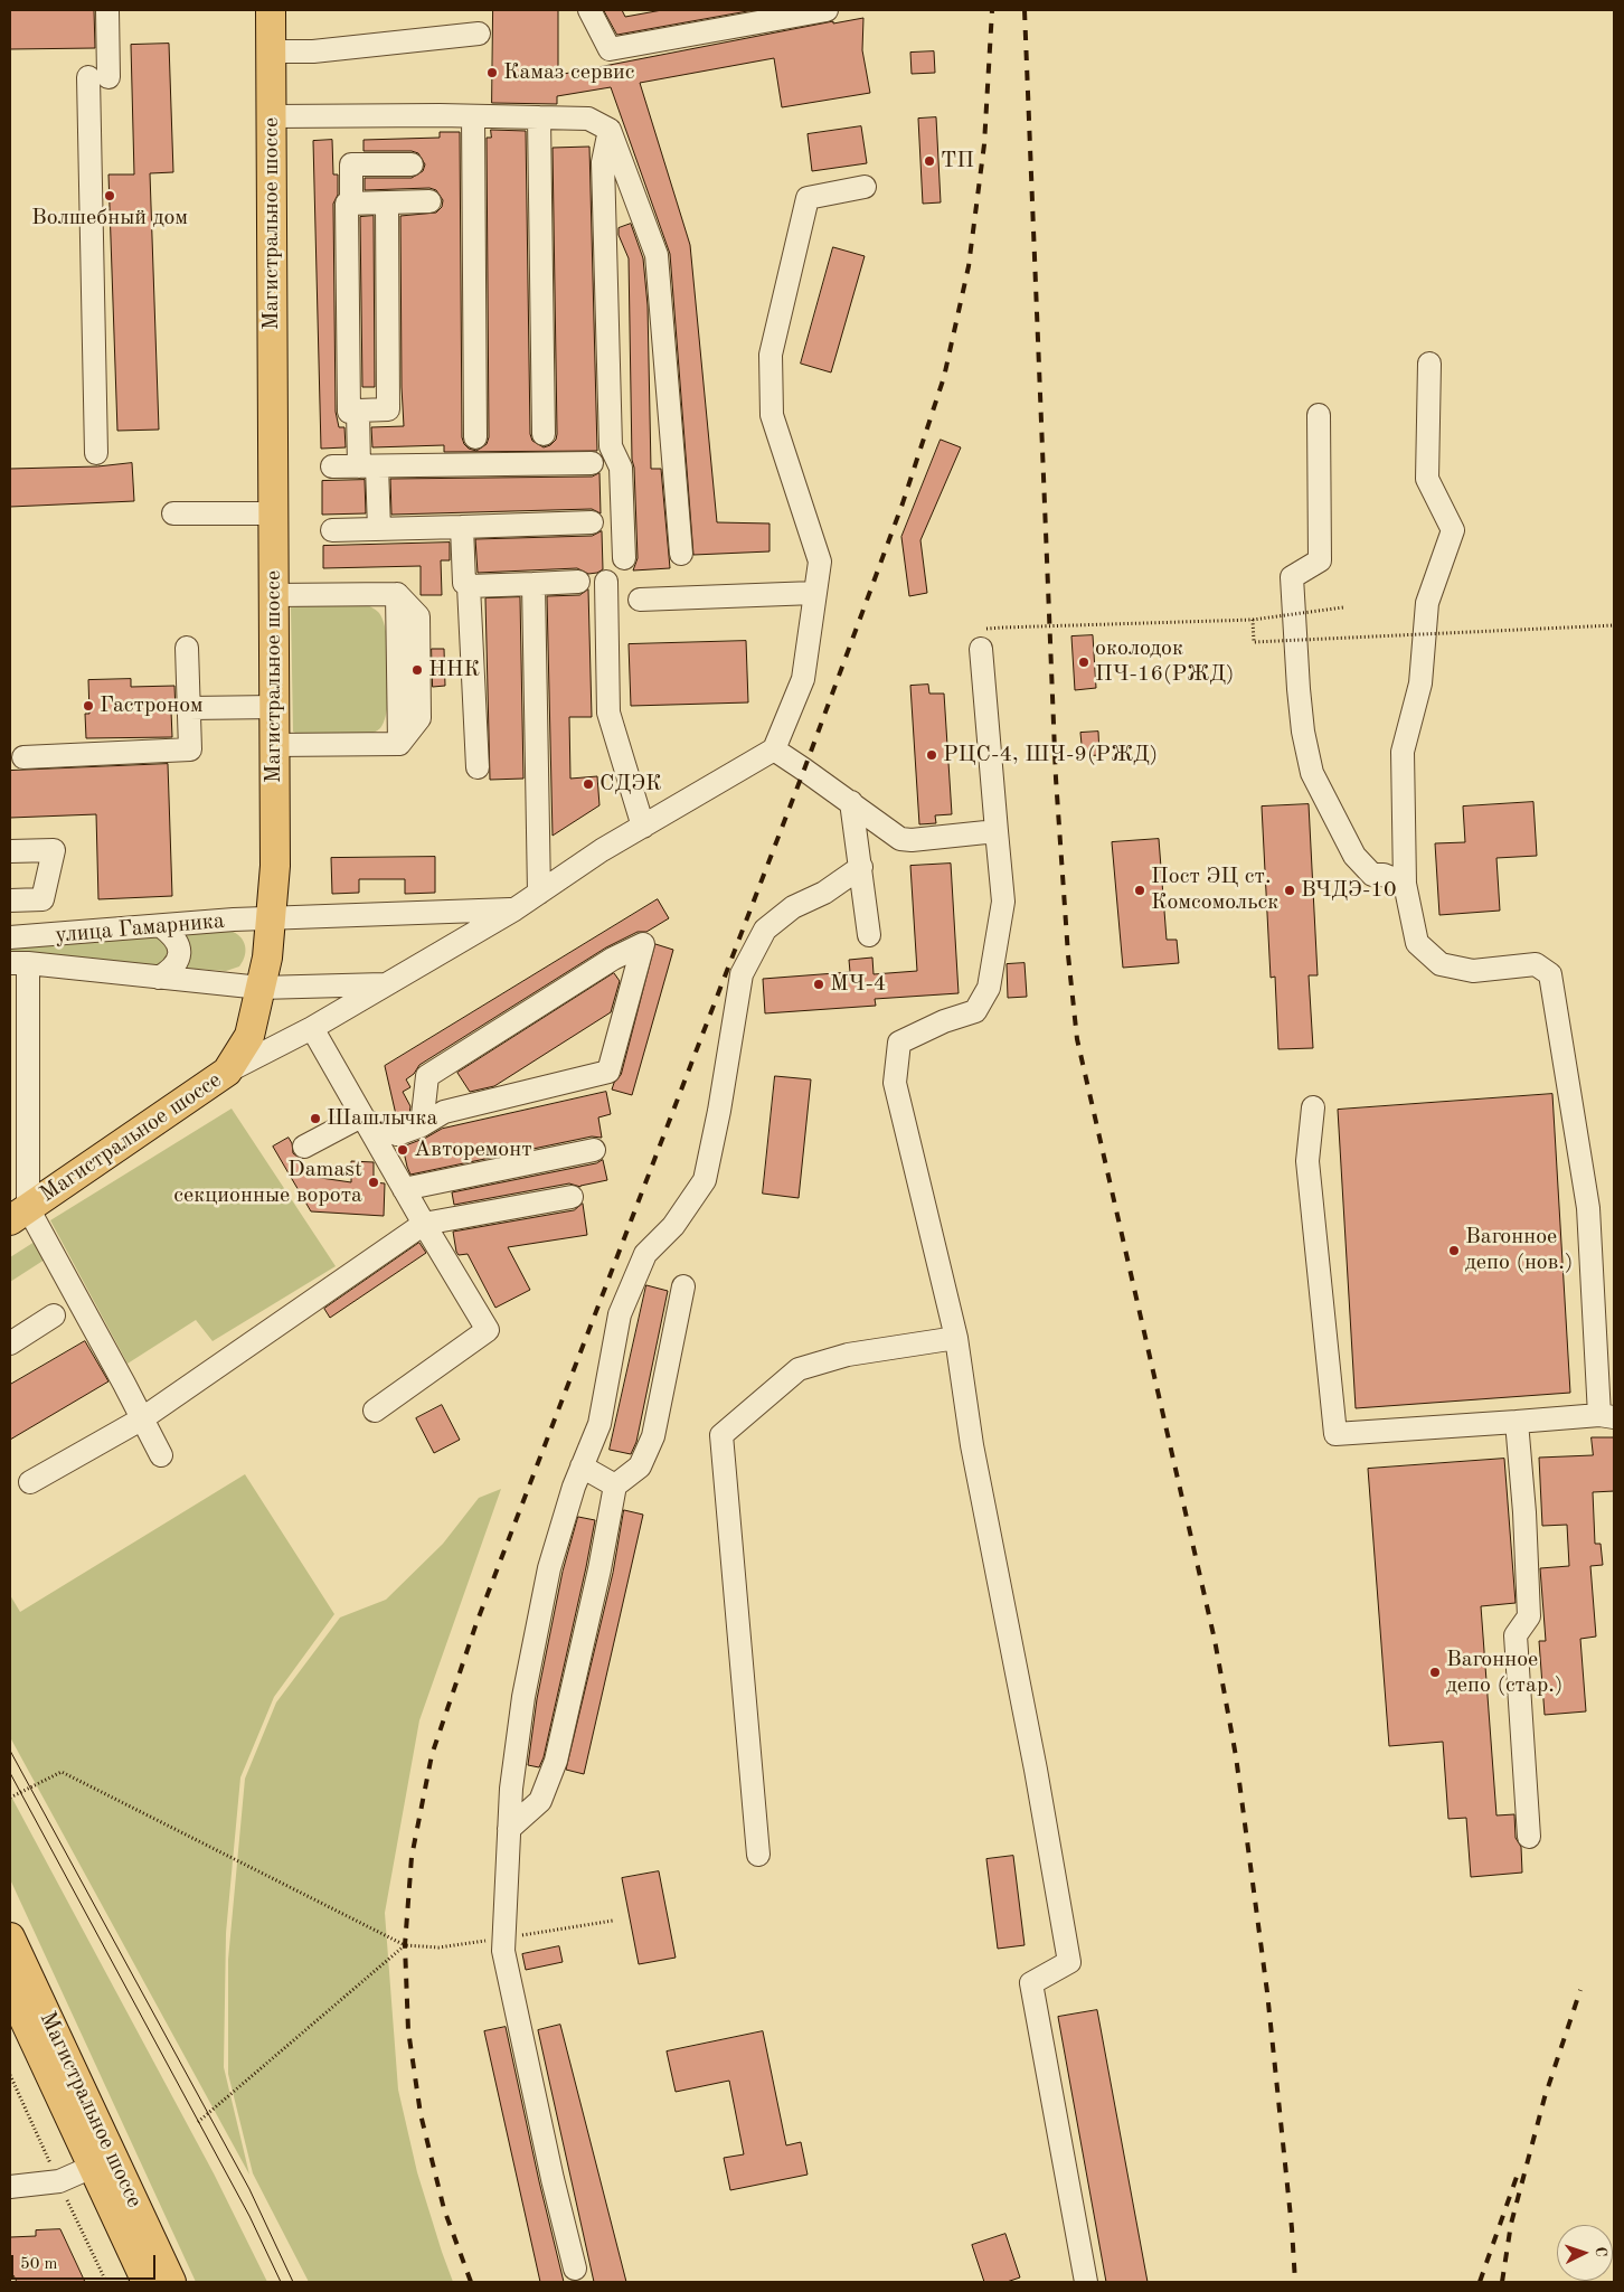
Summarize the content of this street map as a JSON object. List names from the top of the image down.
{
  "streets": {
    "main road": ["Магистральное шоссе"],
    "street": ["улица Гамарника"]
  },
  "crossings": [
    ["Магистральное шоссе", "улица Гамарника"]
  ],
  "places": [
    "Камаз сервис",
    "ТП",
    "Волшебный дом",
    "околодок ПЧ-16(РЖД)",
    "ННК",
    "Гастроном",
    "РЦС-4, ШЧ-9(РЖД)",
    "СДЭК",
    "Пост ЭЦ ст. Комсомольск",
    "ВЧДЭ-10",
    "МЧ-4",
    "Шашлычка",
    "Авторемонт",
    "Damast секционные ворота",
    "Вагонное депо (нов.)",
    "Вагонное депо (стар.)"
  ],
  "scale_bar": "50 m",
  "north": "right"
}
